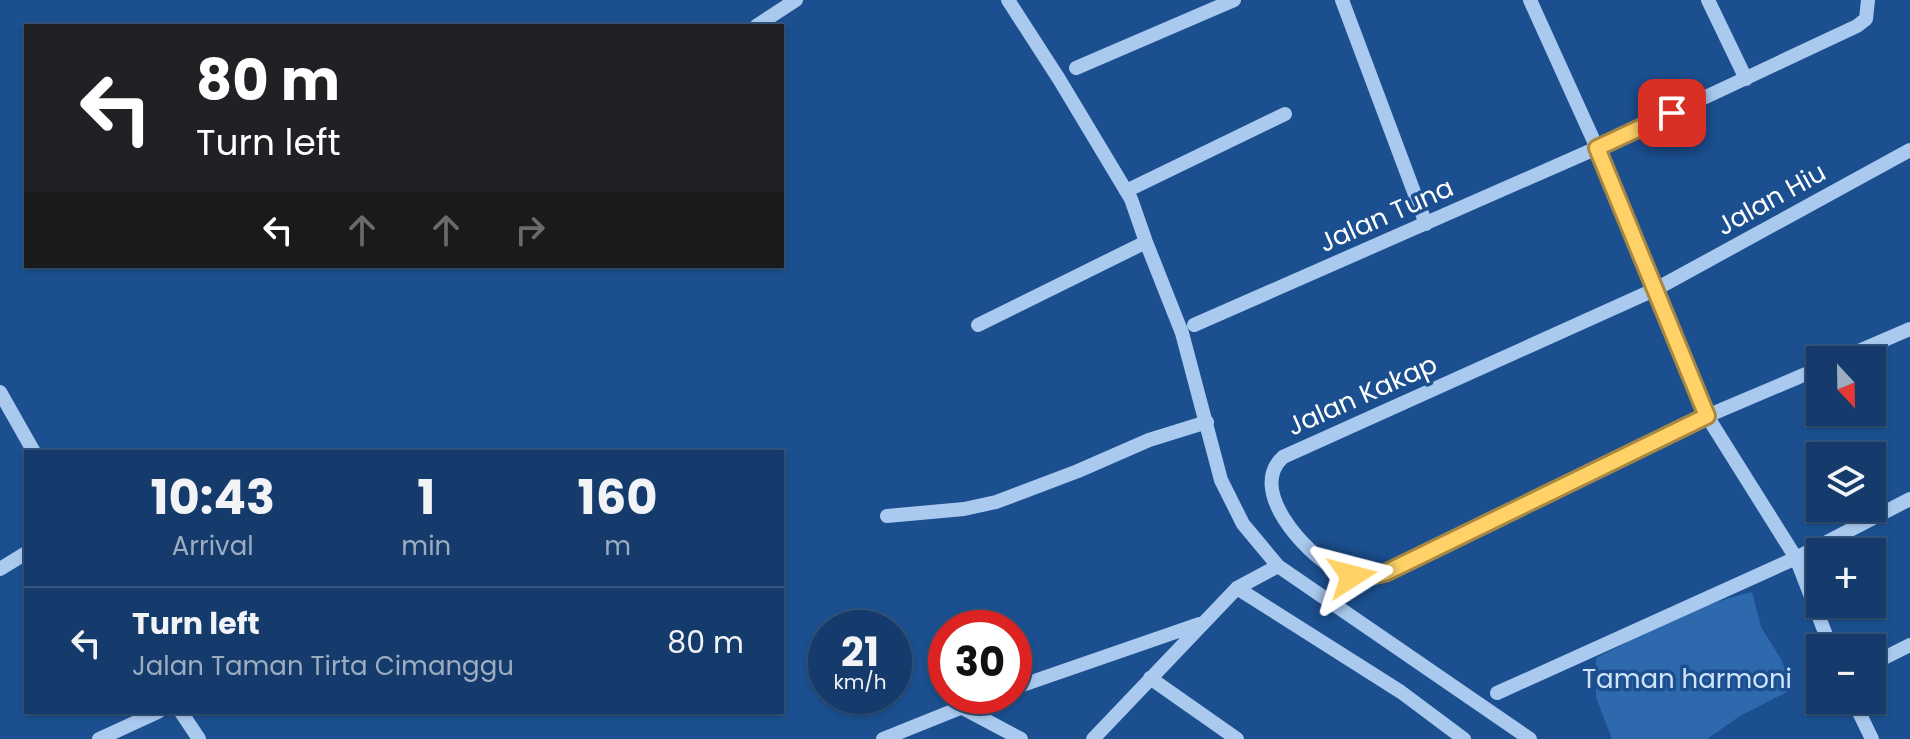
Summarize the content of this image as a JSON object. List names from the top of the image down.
{
  "streets": {
    "street": ["Jalan Hiu", "Jalan Tuna", "Jalan Kakap"]
  },
  "crossings": [
    ["Jalan Hiu", "Jalan Kakap"]
  ],
  "parks": ["Taman harmoni"],
  "north": "bottom",
  "page": {
    "turn": ["80 m", "Turn left"],
    "map_buttons": ["+", "−"],
    "eta": [
      "10:43",
      "Arrival",
      "1",
      "min",
      "160",
      "m"
    ],
    "list": [
      {
        "name": "Turn left",
        "note": "Jalan Taman Tirta Cimanggu",
        "value": "80 m"
      }
    ],
    "speed": "21 km/h",
    "limit": "30"
  }
}
